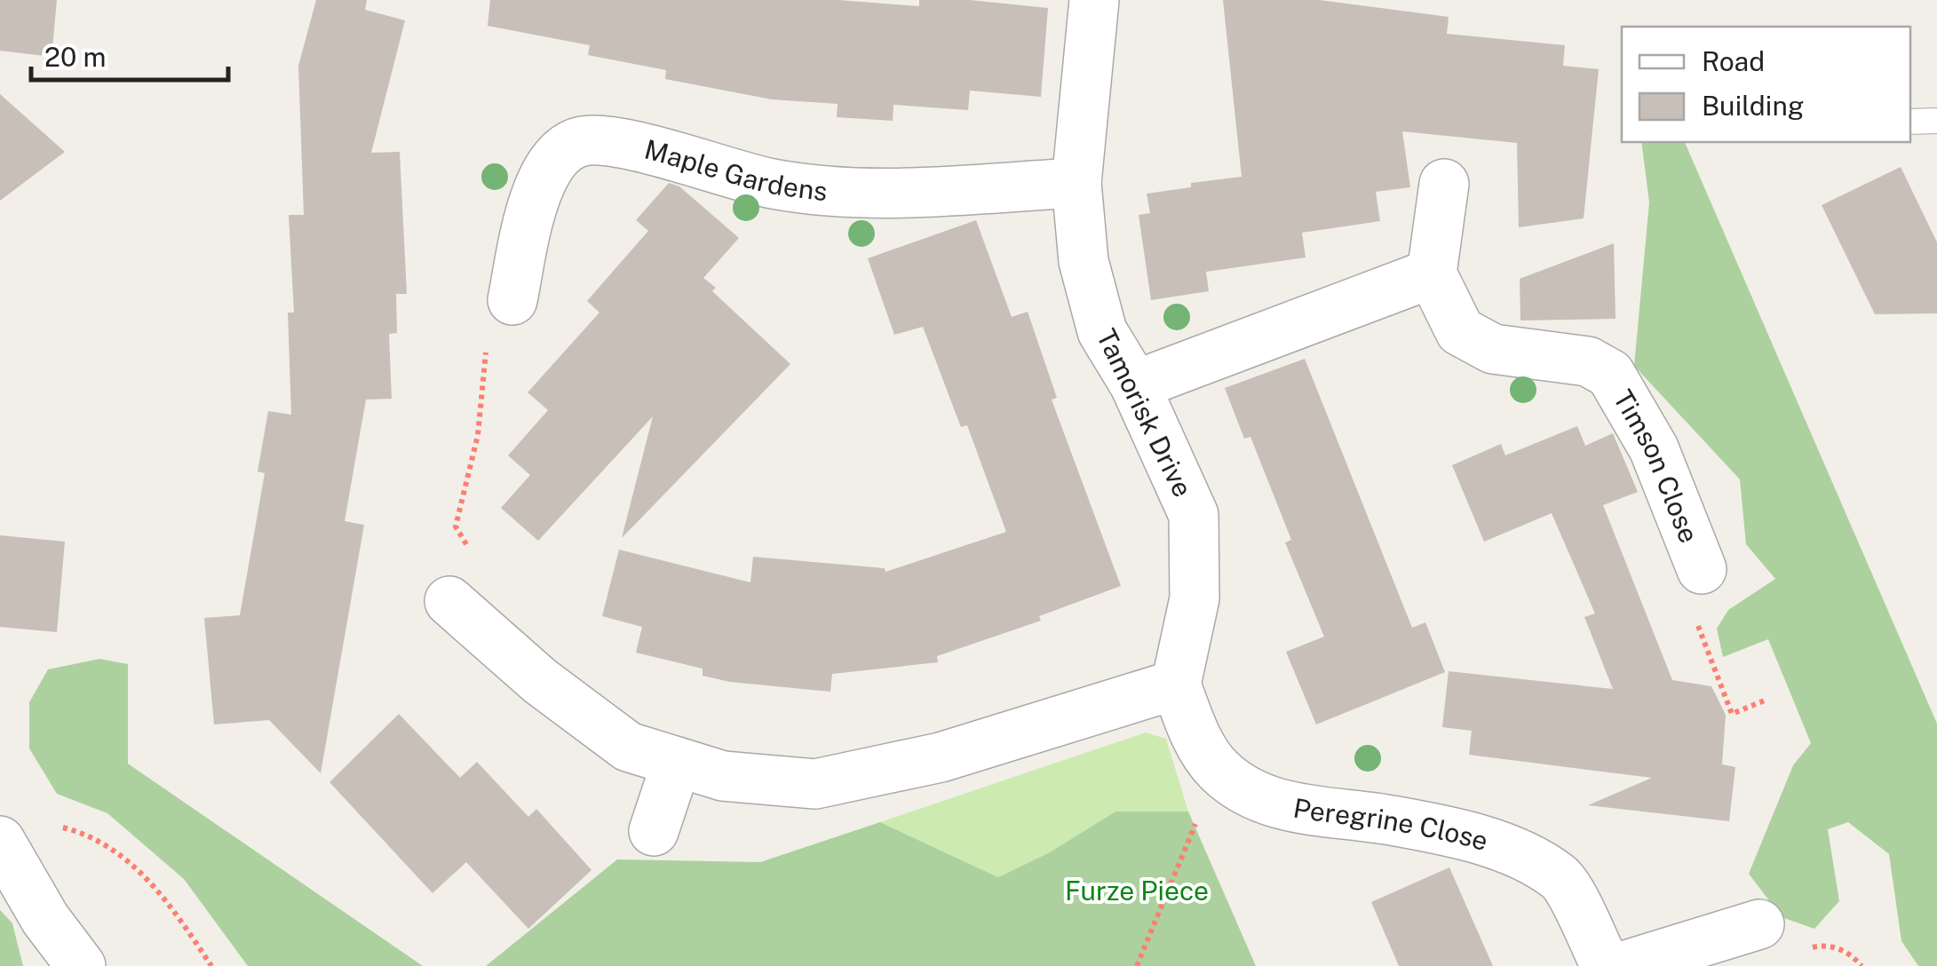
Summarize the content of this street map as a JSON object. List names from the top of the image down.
{
  "streets": {
    "street": [
      "Maple Gardens",
      "Tamorisk Drive",
      "Timson Close",
      "Peregrine Close"
    ]
  },
  "crossings": [
    ["Maple Gardens", "Tamorisk Drive"],
    ["Tamorisk Drive", "Peregrine Close"]
  ],
  "parks": ["Furze Piece"],
  "legend": ["Road", "Building"],
  "scale_bar": "20 m"
}
